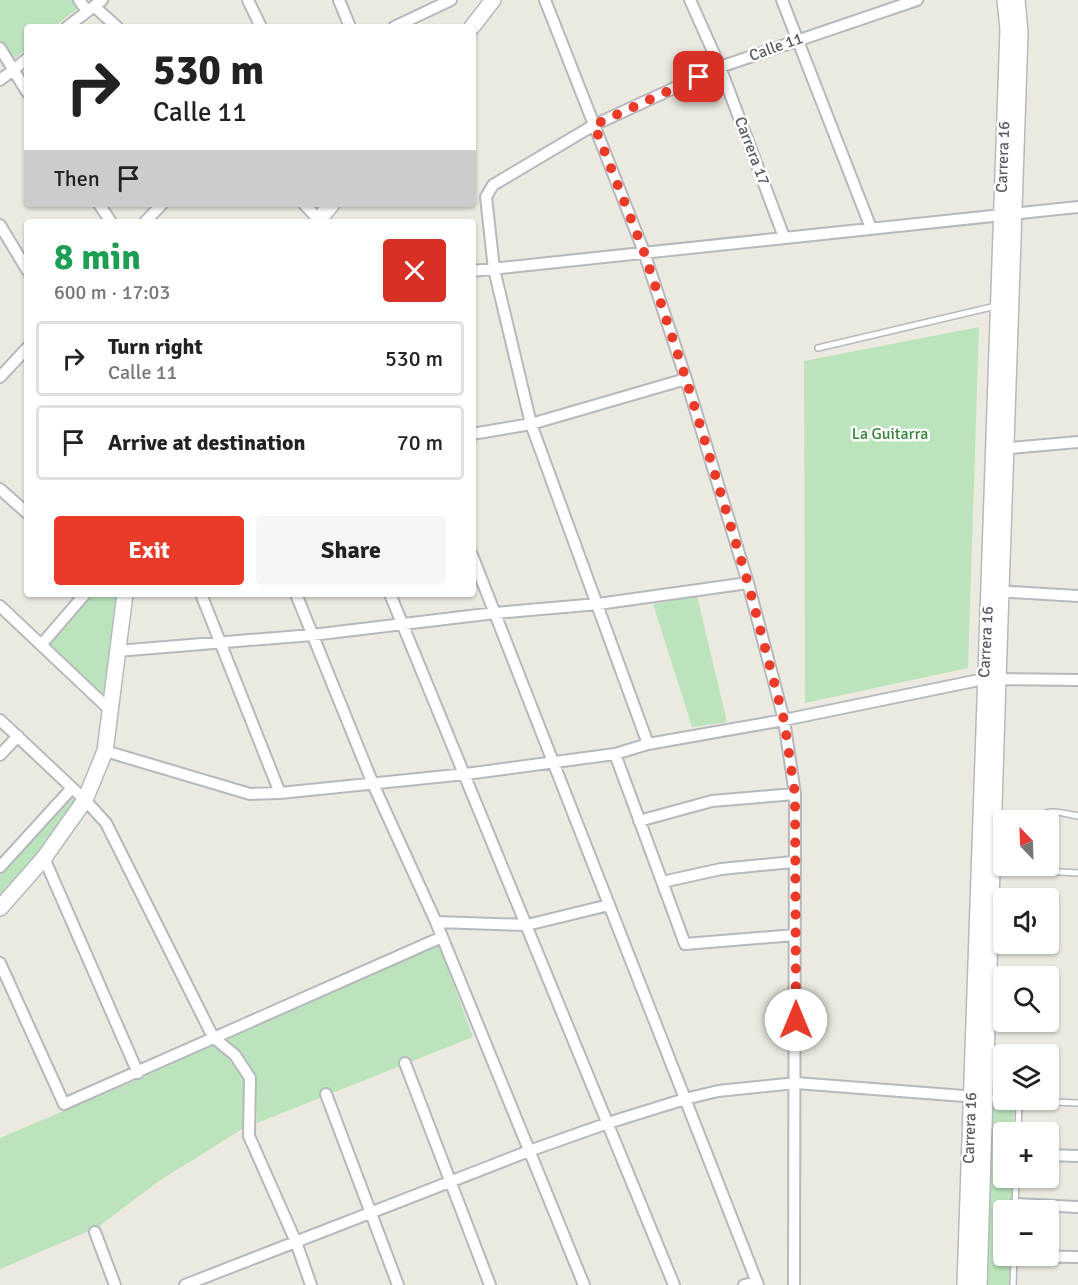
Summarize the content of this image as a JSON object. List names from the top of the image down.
{
  "streets": {
    "main road": ["Carrera 16"],
    "street": ["Calle 11", "Carrera 17"]
  },
  "crossings": [
    ["Calle 11", "Carrera 17"]
  ],
  "parks": ["La Guitarra"],
  "north": "top left",
  "page": {
    "turn": ["530 m", "Calle 11"],
    "then": "Then",
    "heading": ["8 min", "600 m · 17:03"],
    "list": [
      {
        "name": "Turn right",
        "note": "Calle 11",
        "value": "530 m"
      },
      {
        "name": "Arrive at destination",
        "value": "70 m"
      }
    ],
    "buttons": ["Exit", "Share"],
    "map_buttons": ["+", "−"]
  }
}
